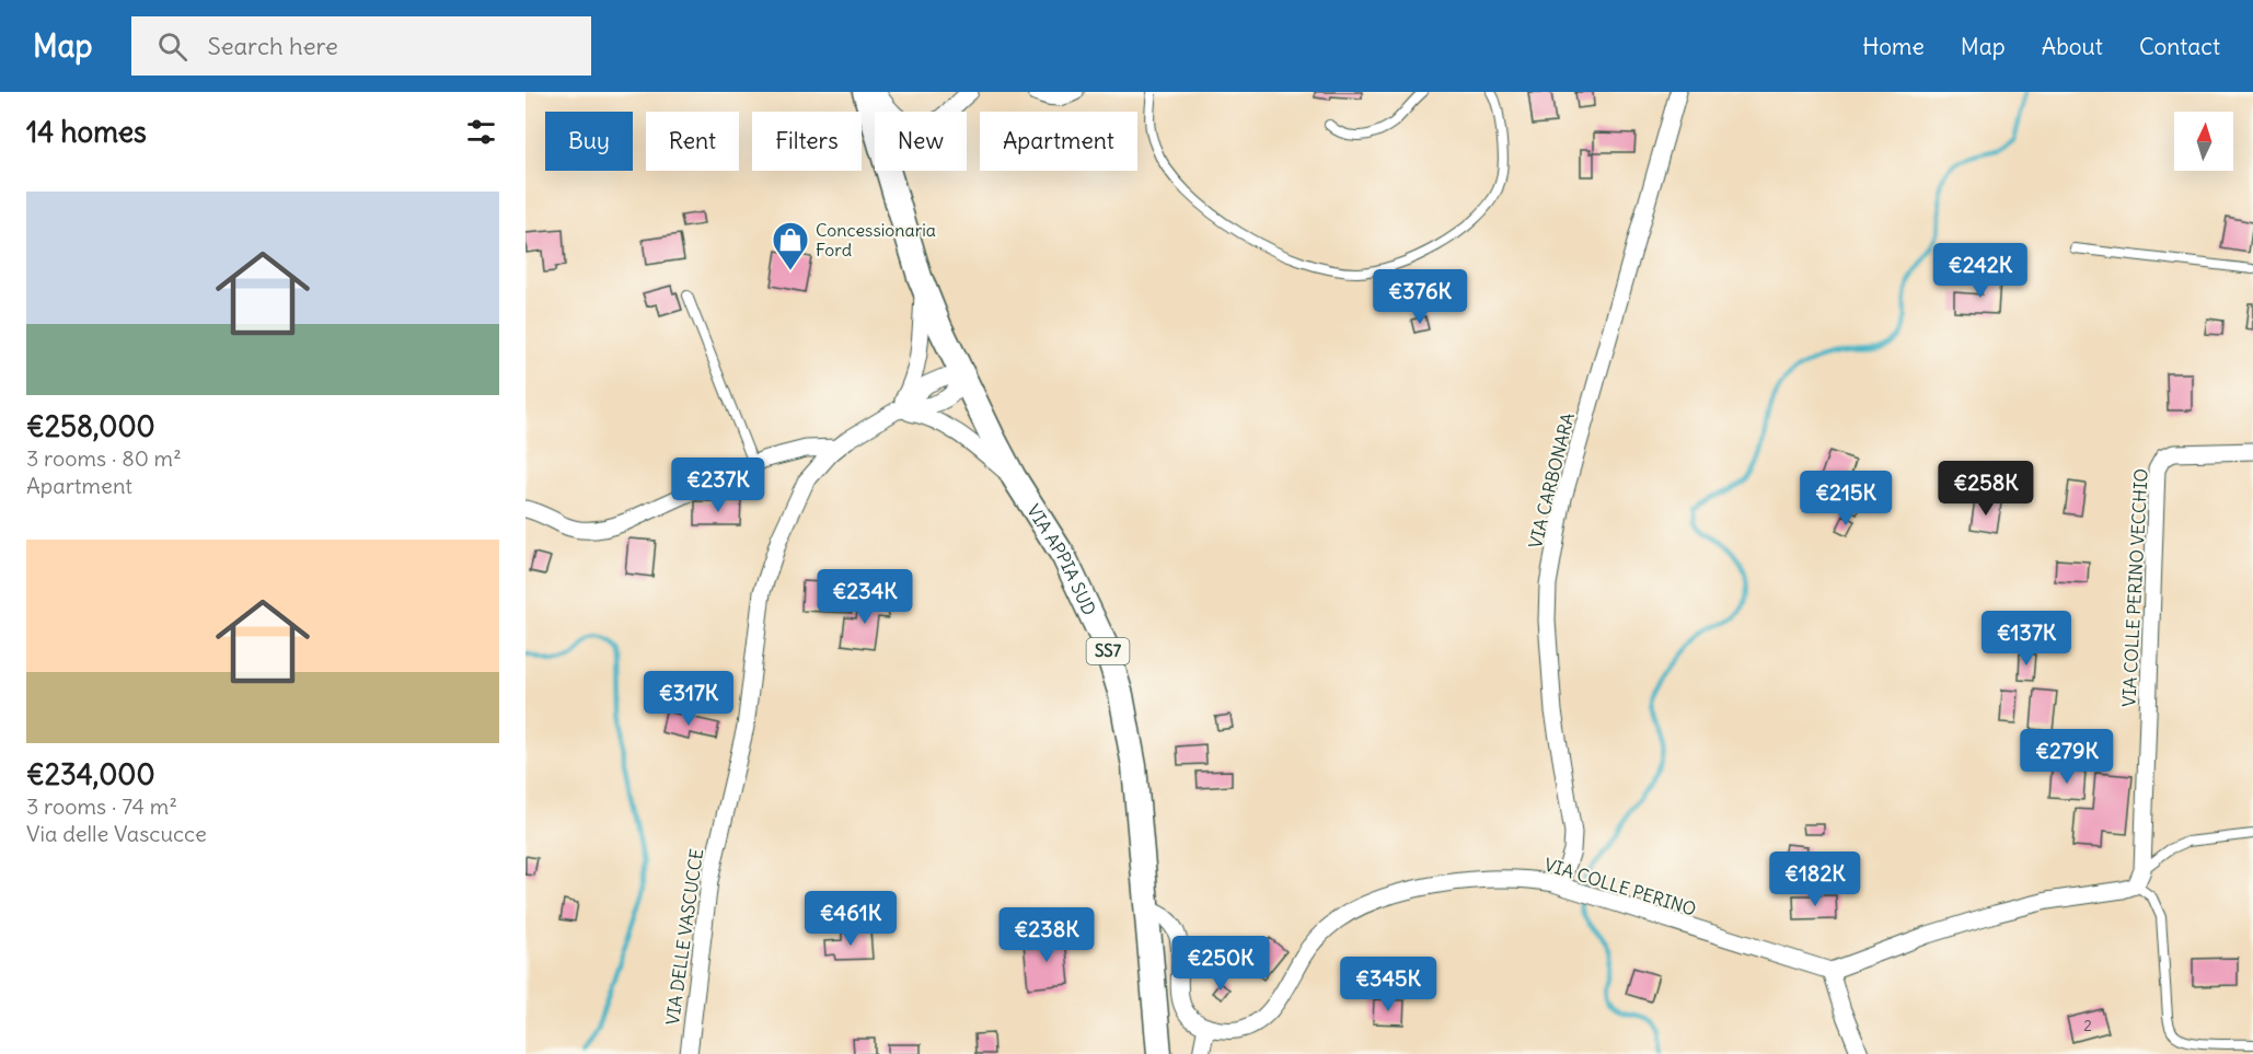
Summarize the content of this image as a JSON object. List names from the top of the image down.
{
  "streets": {
    "main road": ["VIA APPIA SUD", "SS7"],
    "street": [
      "VIA CARBONARA",
      "VIA COLLE PERINO VECCHIO",
      "VIA COLLE PERINO",
      "VIA DELLE VASCUCCE"
    ]
  },
  "crossings": [
    ["VIA CARBONARA", "VIA COLLE PERINO"],
    ["VIA APPIA SUD", "VIA DELLE VASCUCCE"]
  ],
  "places": {
    "shop": ["Concessionaria Ford"]
  },
  "house_numbers": ["2"],
  "north": "top",
  "page": {
    "header": "Map",
    "search": "Search here",
    "nav": [
      "Home",
      "Map",
      "About",
      "Contact"
    ],
    "heading": "14 homes",
    "chip": [
      "Buy",
      "Rent",
      "Filters",
      "New",
      "Apartment"
    ],
    "list": [
      {
        "name": "€258,000",
        "note": "3 rooms · 80 m² · Apartment"
      },
      {
        "name": "€234,000",
        "note": "3 rooms · 74 m² · Via delle Vascucce"
      }
    ],
    "price": [
      "€242K",
      "€376K",
      "€237K",
      "€258K",
      "€215K",
      "€234K",
      "€137K",
      "€317K",
      "€279K",
      "€182K",
      "€461K",
      "€238K",
      "€250K",
      "€345K"
    ]
  }
}
